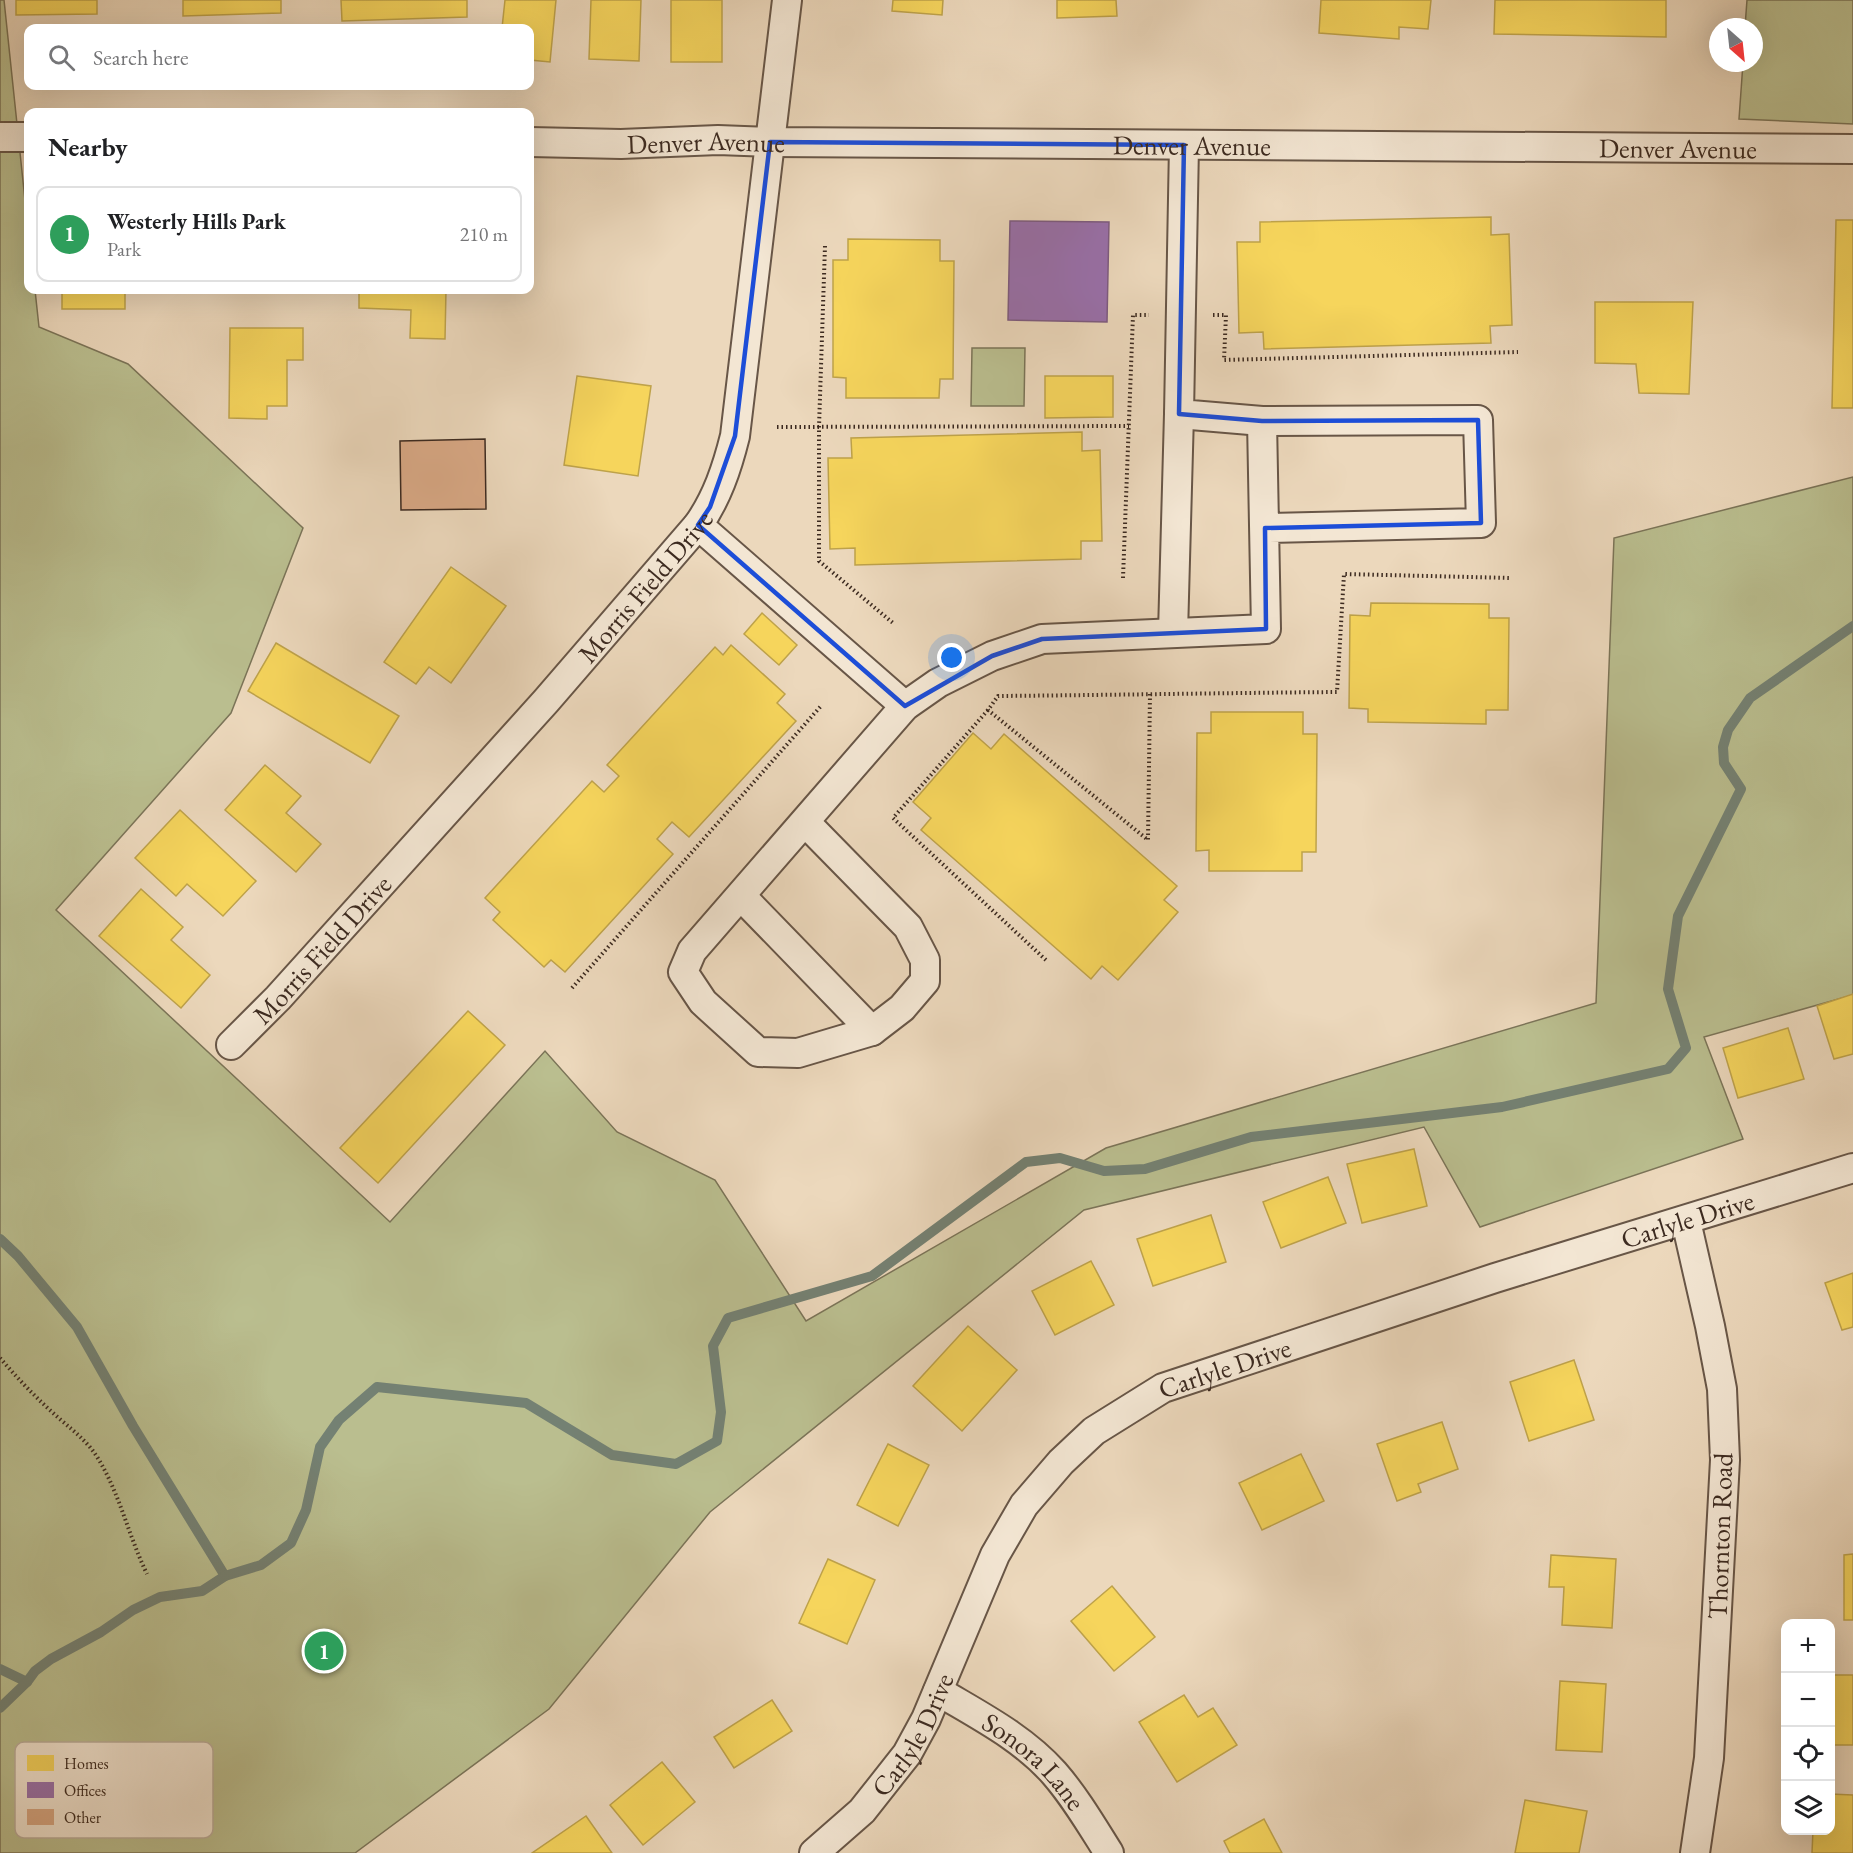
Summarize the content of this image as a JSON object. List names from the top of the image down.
{
  "streets": {
    "street": [
      "Denver Avenue",
      "Morris Field Drive",
      "Carlyle Drive",
      "Thornton Road",
      "Sonora Lane"
    ]
  },
  "crossings": [
    ["Denver Avenue", "Morris Field Drive"],
    ["Carlyle Drive", "Thornton Road"],
    ["Carlyle Drive", "Sonora Lane"]
  ],
  "legend": ["Homes", "Offices", "Other"],
  "north": "bottom right",
  "page": {
    "search": "Search here",
    "heading": "Nearby",
    "list": [
      {
        "mark": "1",
        "name": "Westerly Hills Park",
        "note": "Park",
        "value": "210 m"
      }
    ],
    "map_buttons": ["+", "−"],
    "pins": "1"
  }
}
